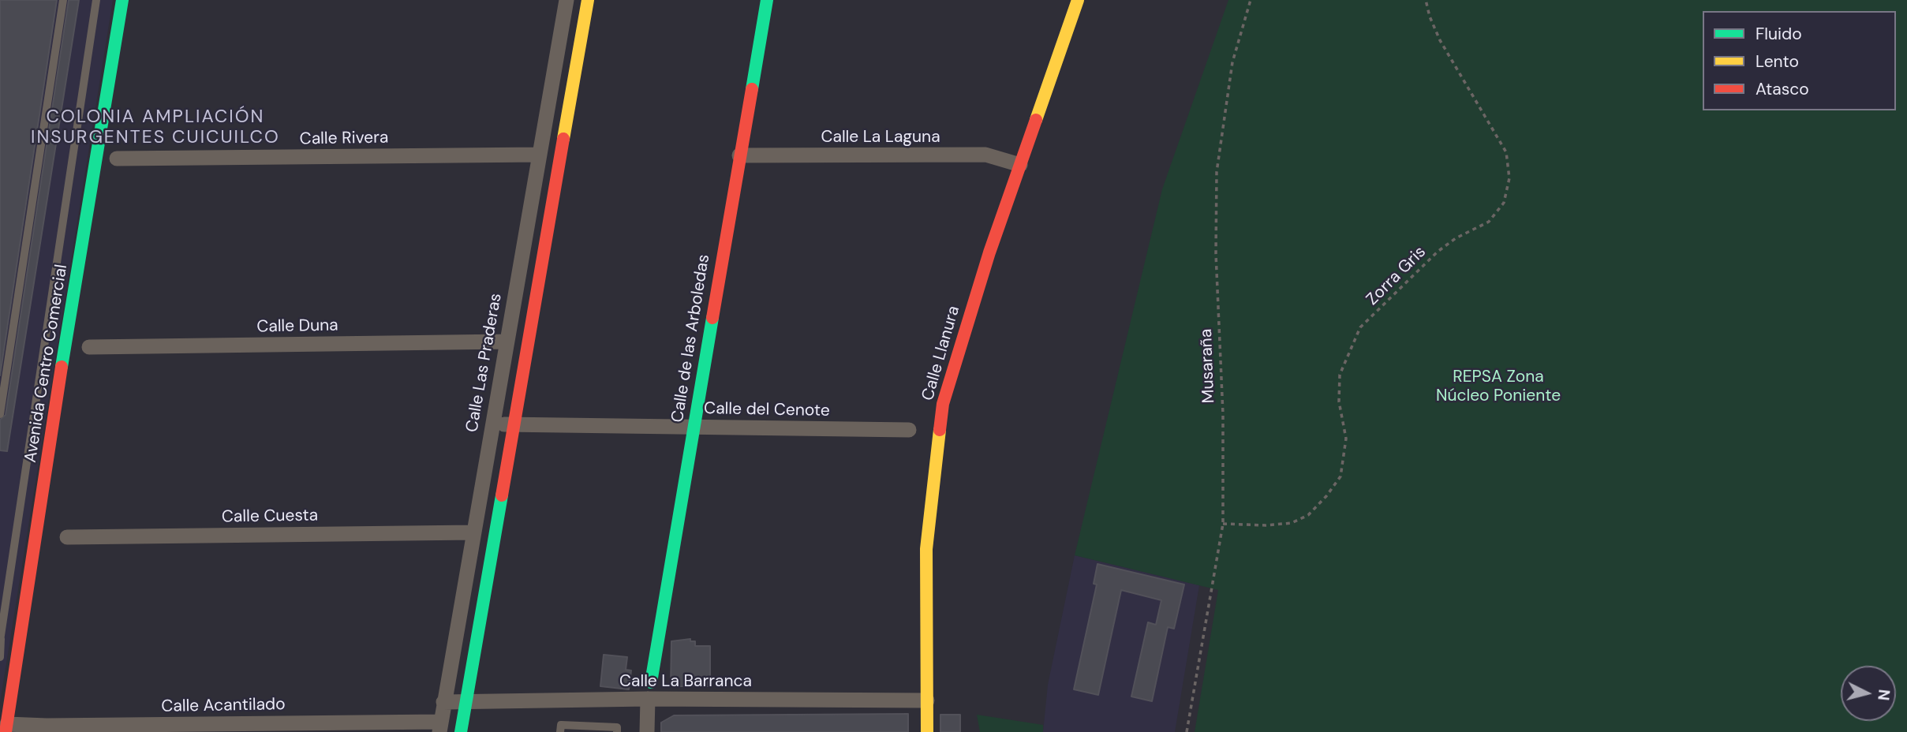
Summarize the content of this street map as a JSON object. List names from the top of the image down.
{
  "streets": {
    "street": [
      "Calle La Laguna",
      "Calle Rivera",
      "Calle Duna",
      "Calle de las Arboledas",
      "Calle Llanura",
      "Calle Las Praderas",
      "Avenida Centro Comercial",
      "Calle del Cenote",
      "Calle Cuesta",
      "Calle La Barranca",
      "Calle Acantilado"
    ],
    "path": ["Zorra Gris", "Musaraña"]
  },
  "crossings": [
    ["Calle La Laguna", "Calle de las Arboledas"],
    ["Calle La Laguna", "Calle Llanura"],
    ["Calle Rivera", "Calle Las Praderas"],
    ["Zorra Gris", "Musaraña"],
    ["Calle Duna", "Calle Las Praderas"],
    ["Calle de las Arboledas", "Calle del Cenote"],
    ["Calle Llanura", "Calle La Barranca"],
    ["Calle Las Praderas", "Calle del Cenote"],
    ["Calle Las Praderas", "Calle Cuesta"],
    ["Calle Las Praderas", "Calle La Barranca"],
    ["Calle Las Praderas", "Calle Acantilado"],
    ["Avenida Centro Comercial", "Calle Acantilado"]
  ],
  "districts": ["COLONIA AMPLIACIÓN INSURGENTES CUICUILCO"],
  "parks": ["REPSA Zona Núcleo Poniente"],
  "legend": ["Fluido", "Lento", "Atasco"],
  "north": "right"
}
